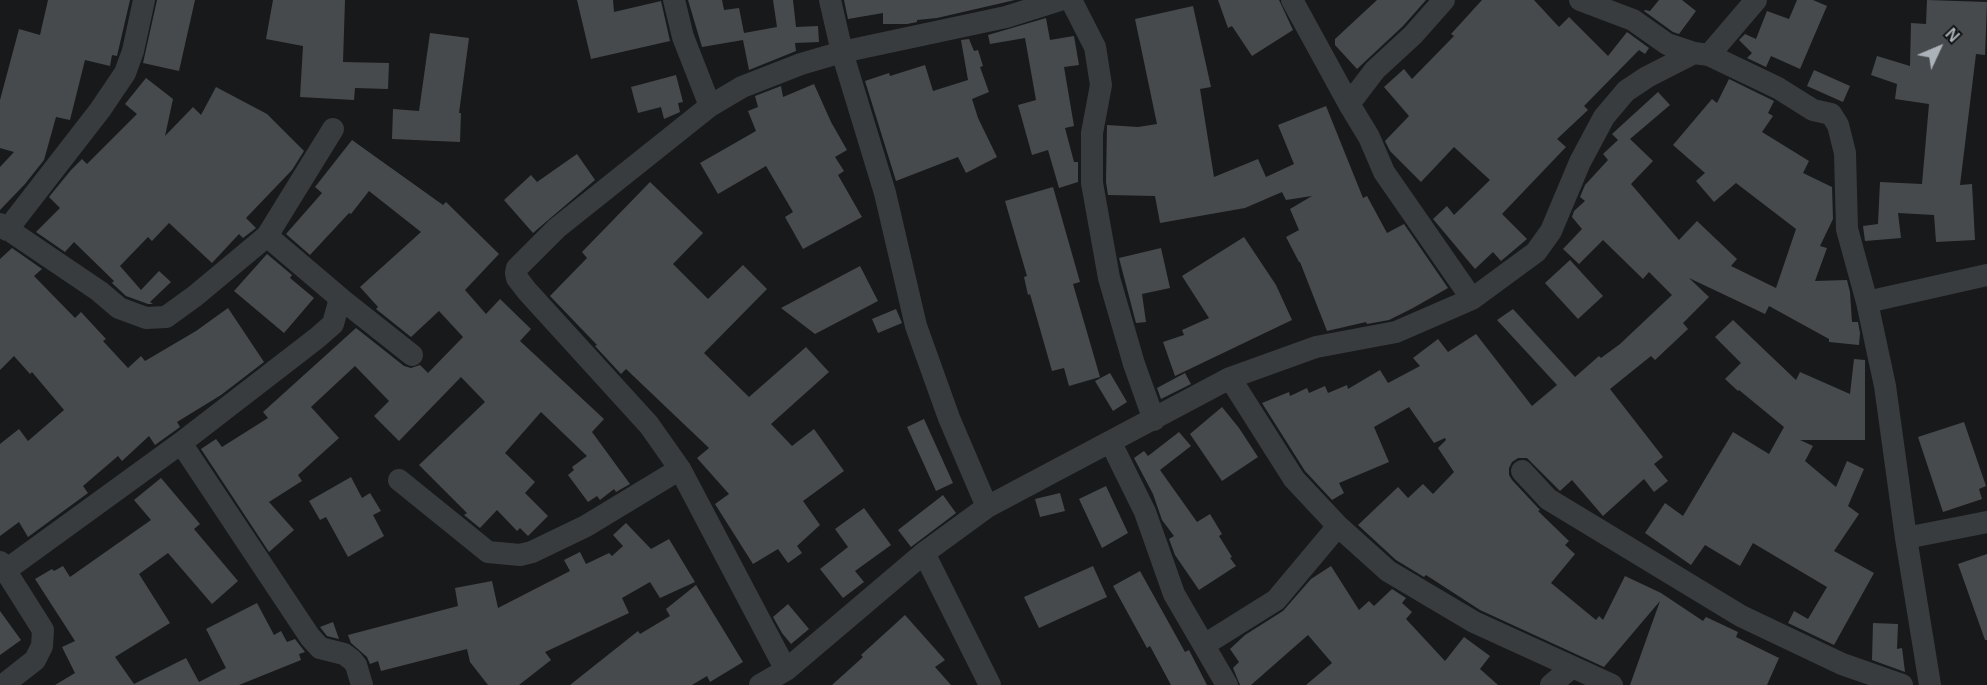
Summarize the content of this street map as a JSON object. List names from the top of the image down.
{
  "north": "top right"
}
